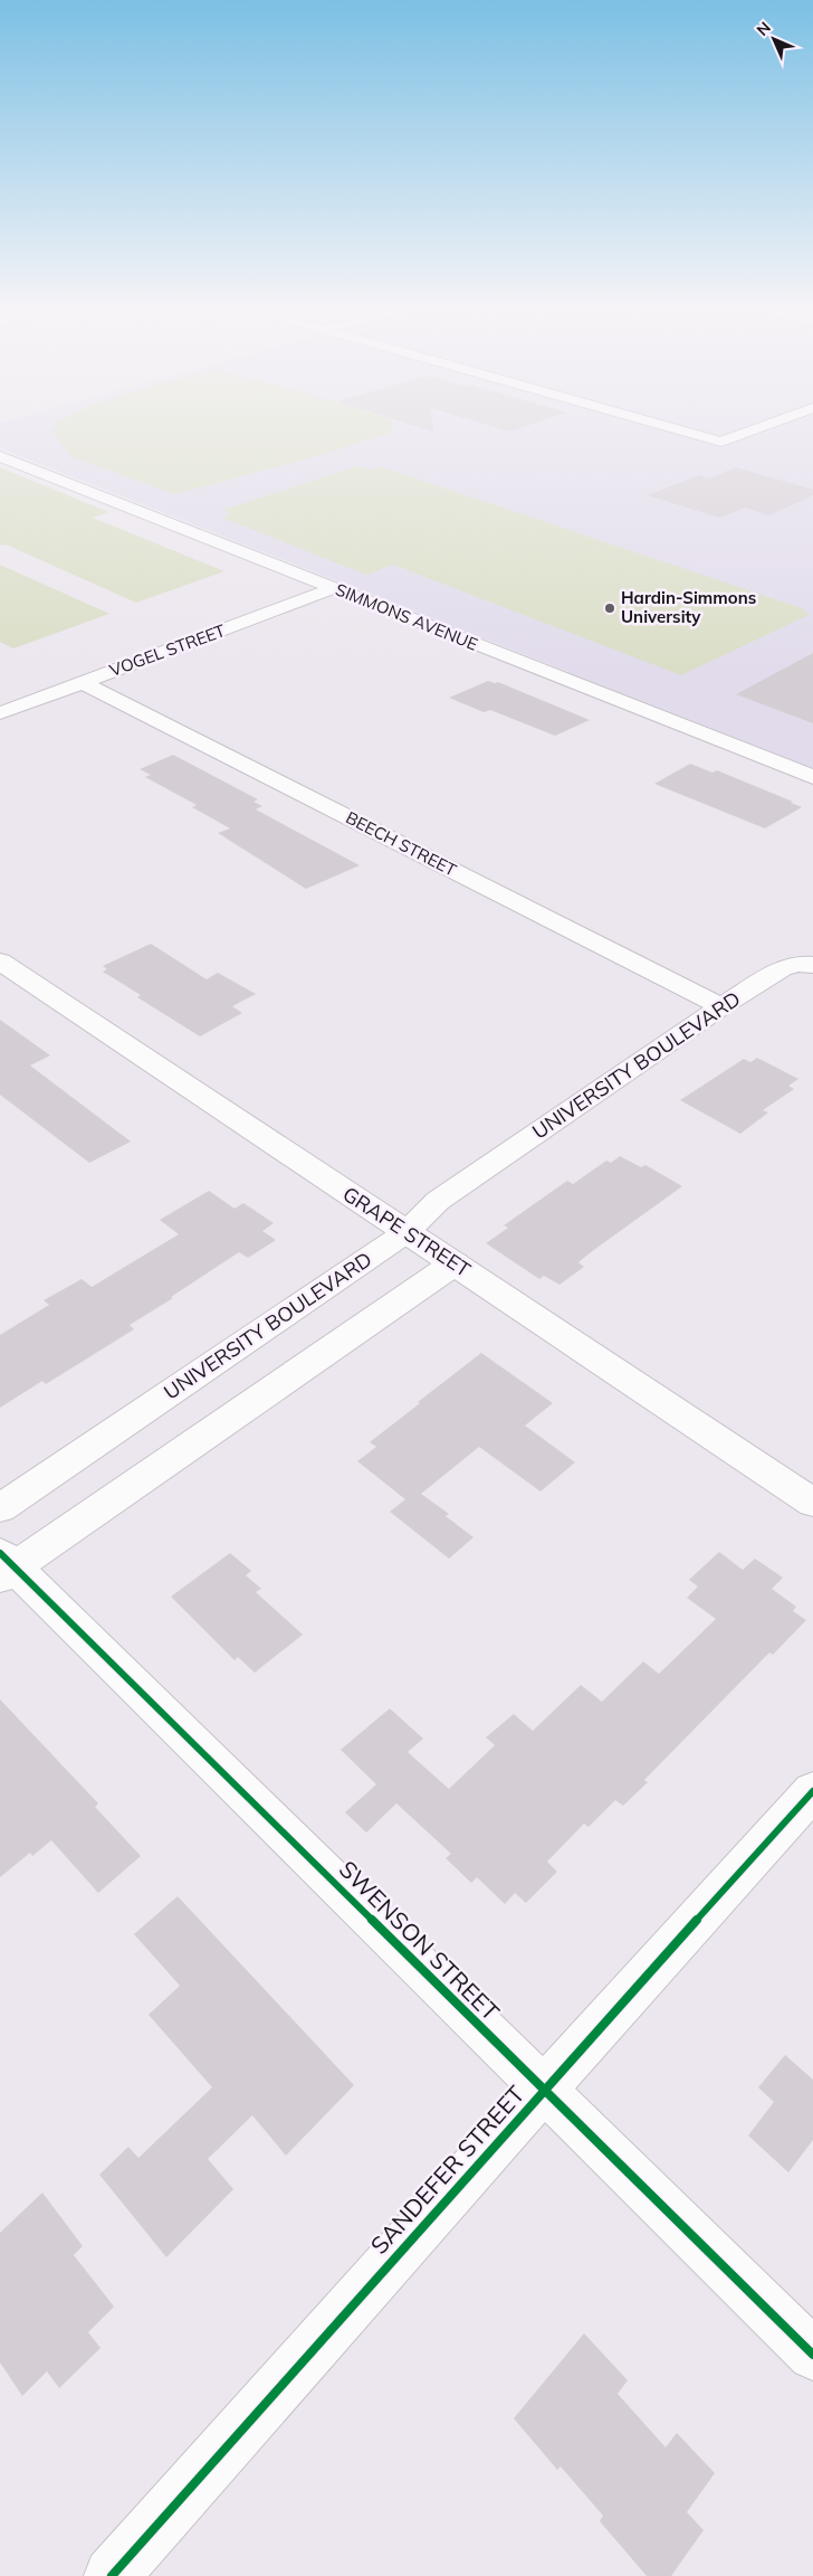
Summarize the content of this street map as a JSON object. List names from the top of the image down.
{
  "streets": {
    "street": [
      "SIMMONS AVENUE",
      "VOGEL STREET",
      "BEECH STREET",
      "UNIVERSITY BOULEVARD",
      "GRAPE STREET",
      "SWENSON STREET",
      "SANDEFER STREET"
    ]
  },
  "crossings": [
    ["SIMMONS AVENUE", "VOGEL STREET"],
    ["VOGEL STREET", "BEECH STREET"],
    ["BEECH STREET", "UNIVERSITY BOULEVARD"],
    ["UNIVERSITY BOULEVARD", "GRAPE STREET"],
    ["SWENSON STREET", "SANDEFER STREET"]
  ],
  "places": ["Hardin-Simmons University"],
  "north": "top left"
}
